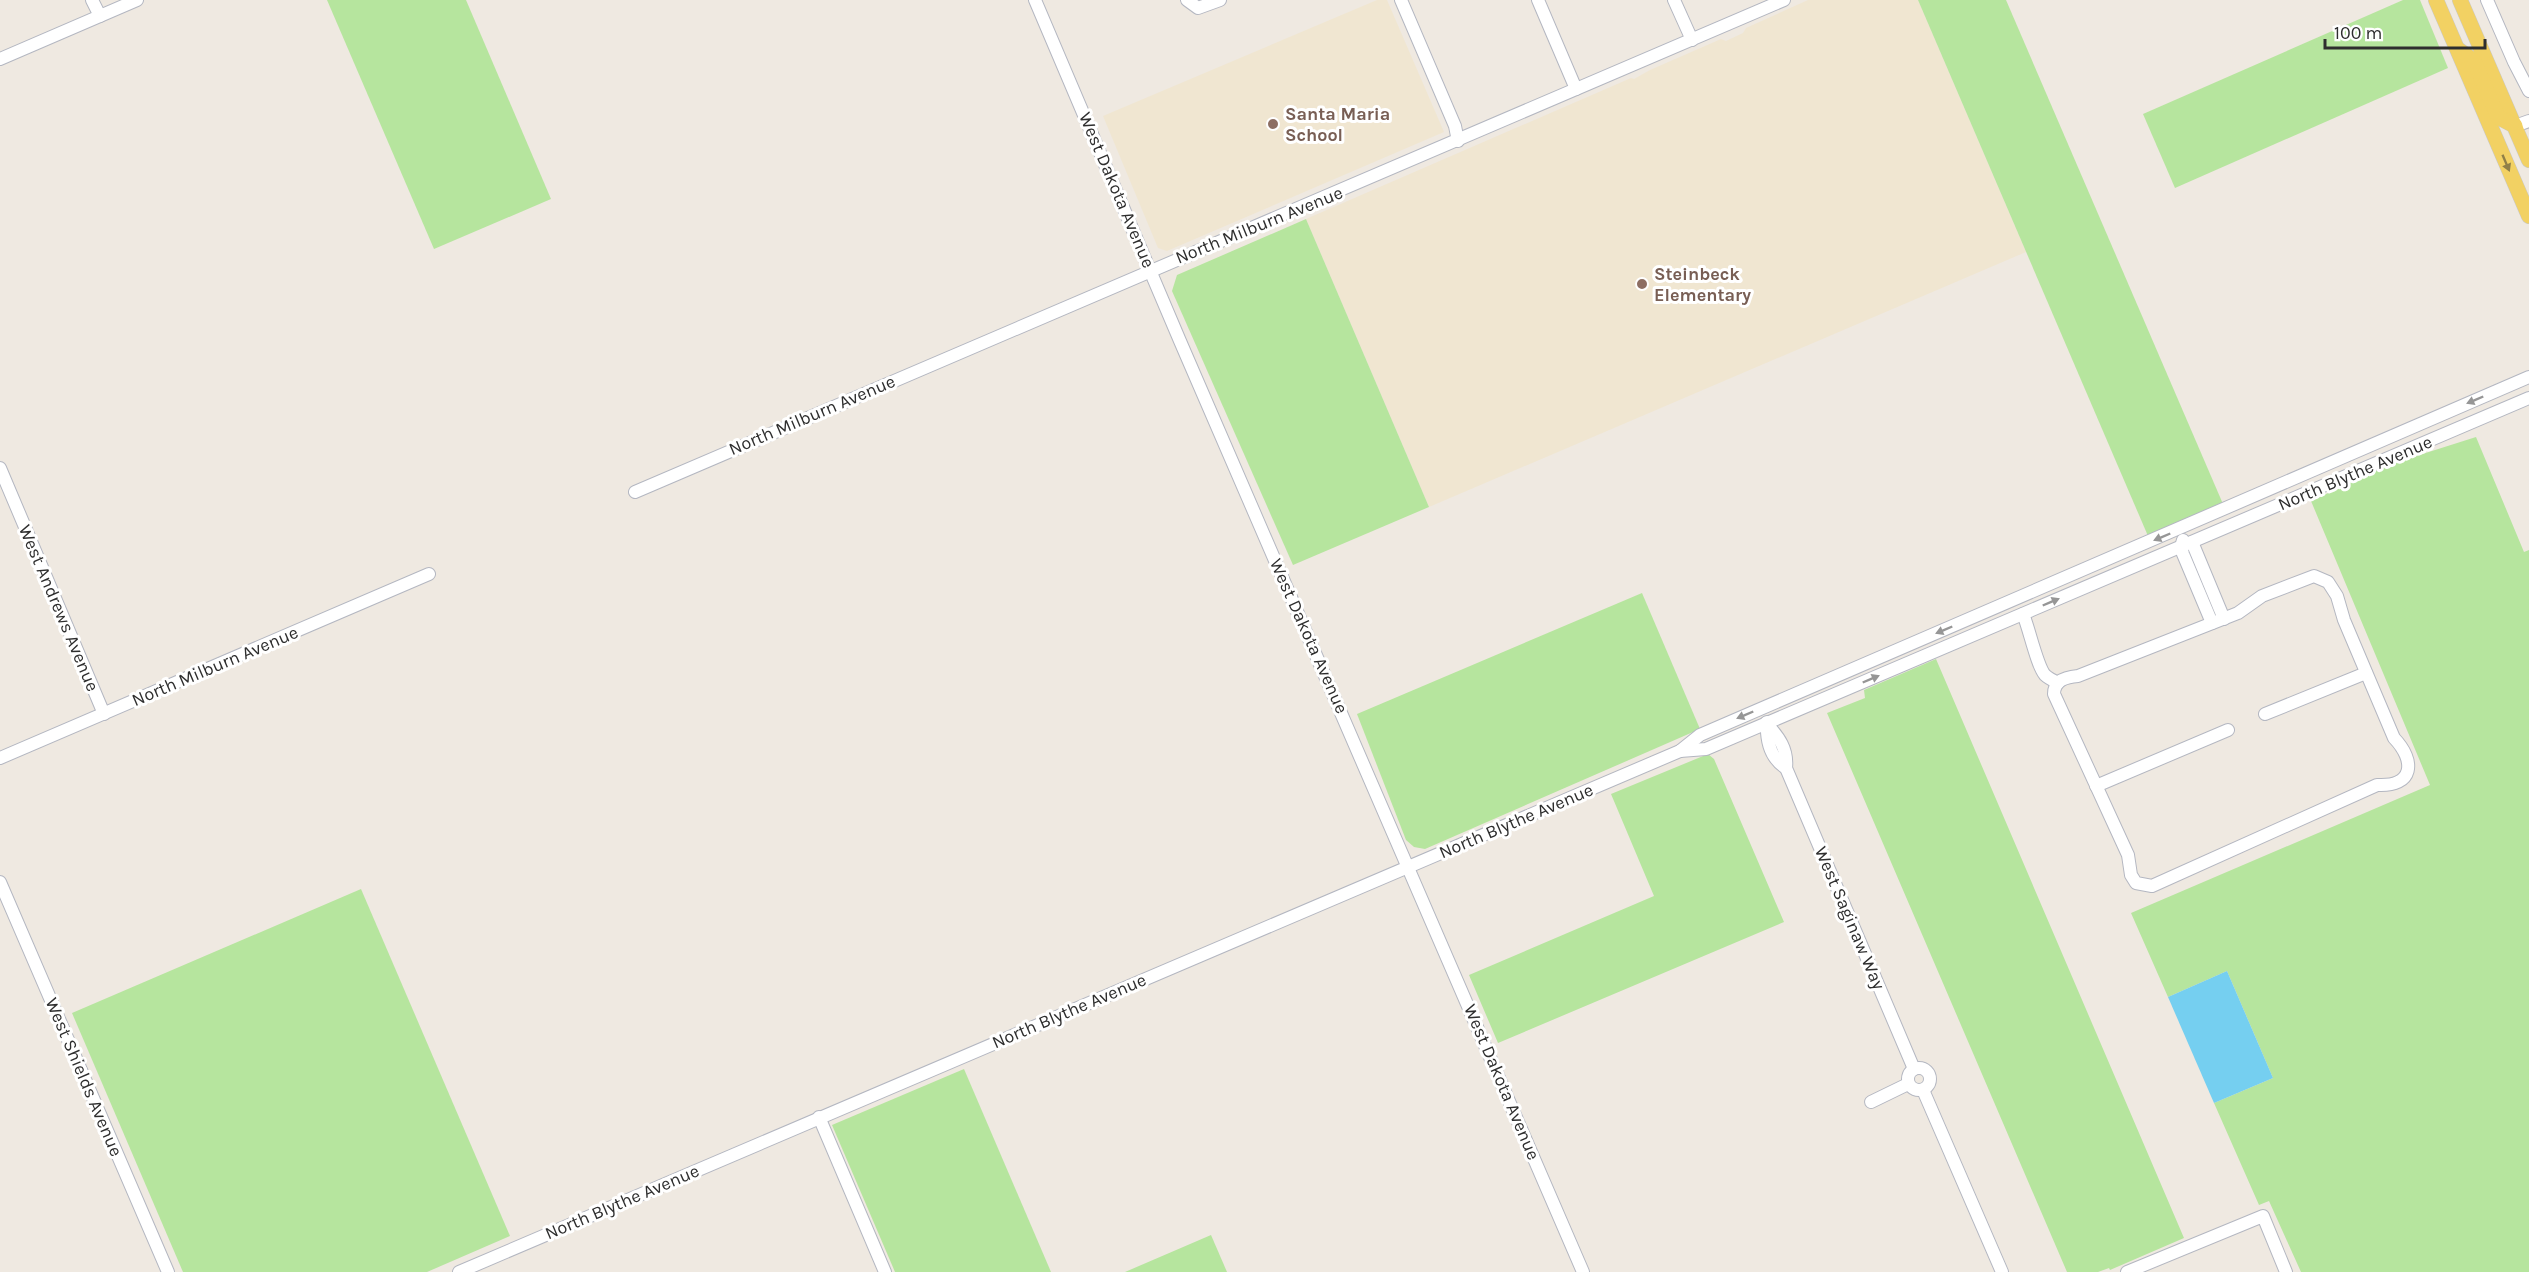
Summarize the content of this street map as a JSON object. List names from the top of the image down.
{
  "streets": {
    "street": [
      "West Dakota Avenue",
      "North Milburn Avenue",
      "North Blythe Avenue",
      "West Andrews Avenue",
      "West Saginaw Way",
      "West Shields Avenue"
    ]
  },
  "crossings": [
    ["West Dakota Avenue", "North Milburn Avenue"],
    ["West Dakota Avenue", "North Blythe Avenue"],
    ["North Milburn Avenue", "West Andrews Avenue"],
    ["North Blythe Avenue", "West Saginaw Way"]
  ],
  "places": ["Santa Maria School", "Steinbeck Elementary"],
  "scale_bar": "100 m"
}
